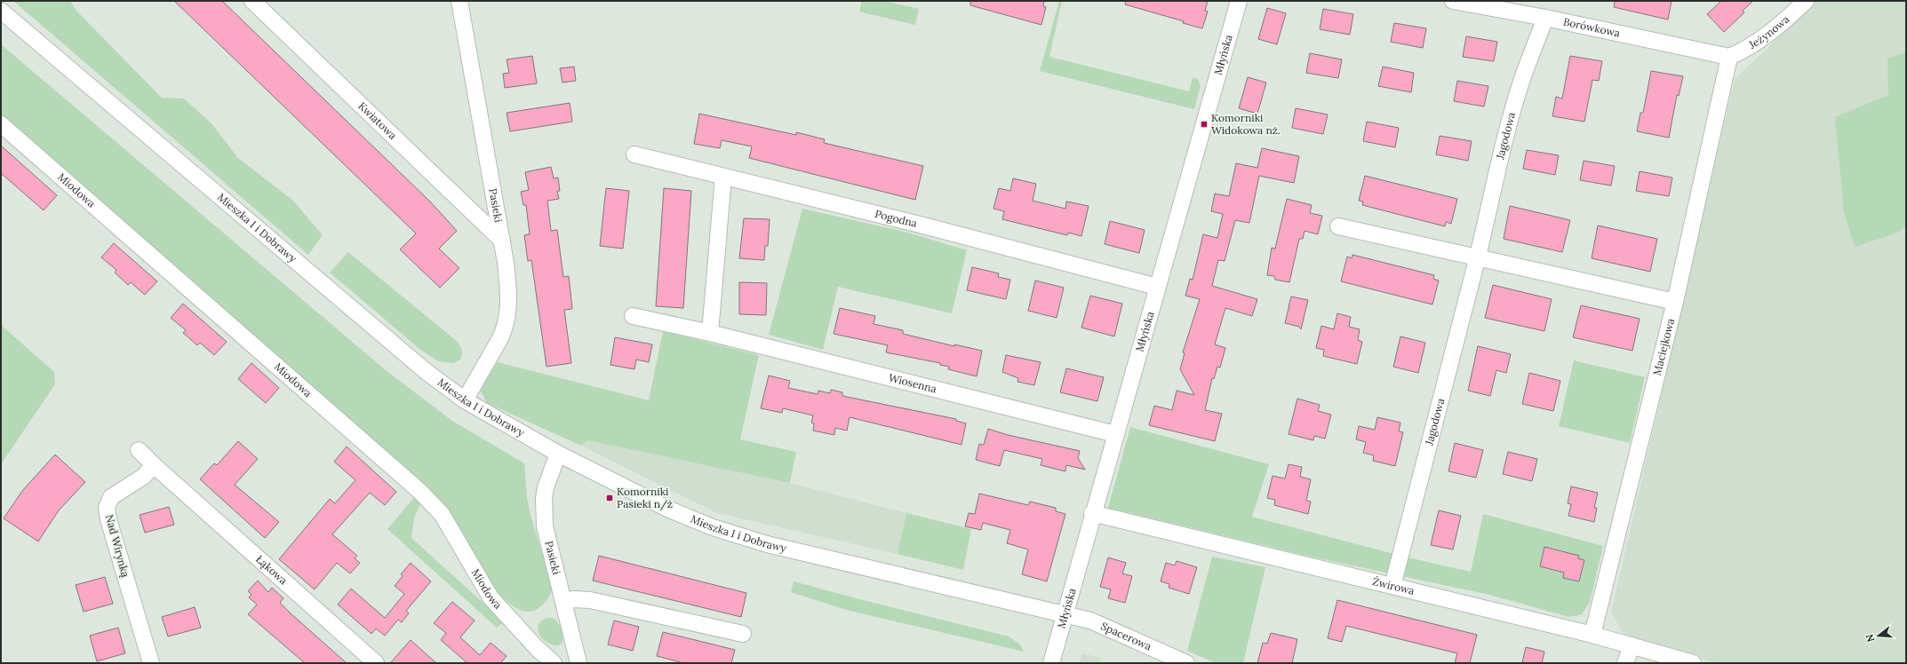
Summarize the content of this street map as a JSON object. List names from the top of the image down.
{
  "streets": {
    "street": [
      "Borówkowa",
      "Jeżynowa",
      "Młyńska",
      "Kwiatowa",
      "Jagodowa",
      "Miodowa",
      "Pasieki",
      "Pogodna",
      "Mieszka I i Dobrawy",
      "Maciejkowa",
      "Wiosenna",
      "Nad Wirynką",
      "Łąkowa",
      "Żwirowa",
      "Spacerowa"
    ]
  },
  "crossings": [
    ["Borówkowa", "Jeżynowa"],
    ["Borówkowa", "Jagodowa"],
    ["Borówkowa", "Maciejkowa"],
    ["Jeżynowa", "Maciejkowa"],
    ["Młyńska", "Pogodna"],
    ["Młyńska", "Mieszka I i Dobrawy"],
    ["Młyńska", "Wiosenna"],
    ["Młyńska", "Żwirowa"],
    ["Młyńska", "Spacerowa"],
    ["Kwiatowa", "Pasieki"],
    ["Jagodowa", "Żwirowa"],
    ["Pasieki", "Mieszka I i Dobrawy"],
    ["Mieszka I i Dobrawy", "Spacerowa"],
    ["Maciejkowa", "Żwirowa"],
    ["Nad Wirynką", "Łąkowa"]
  ],
  "places": {
    "transit": ["Komorniki Widokowa nż.", "Komorniki Pasieki n/ż"]
  },
  "north": "left"
}
